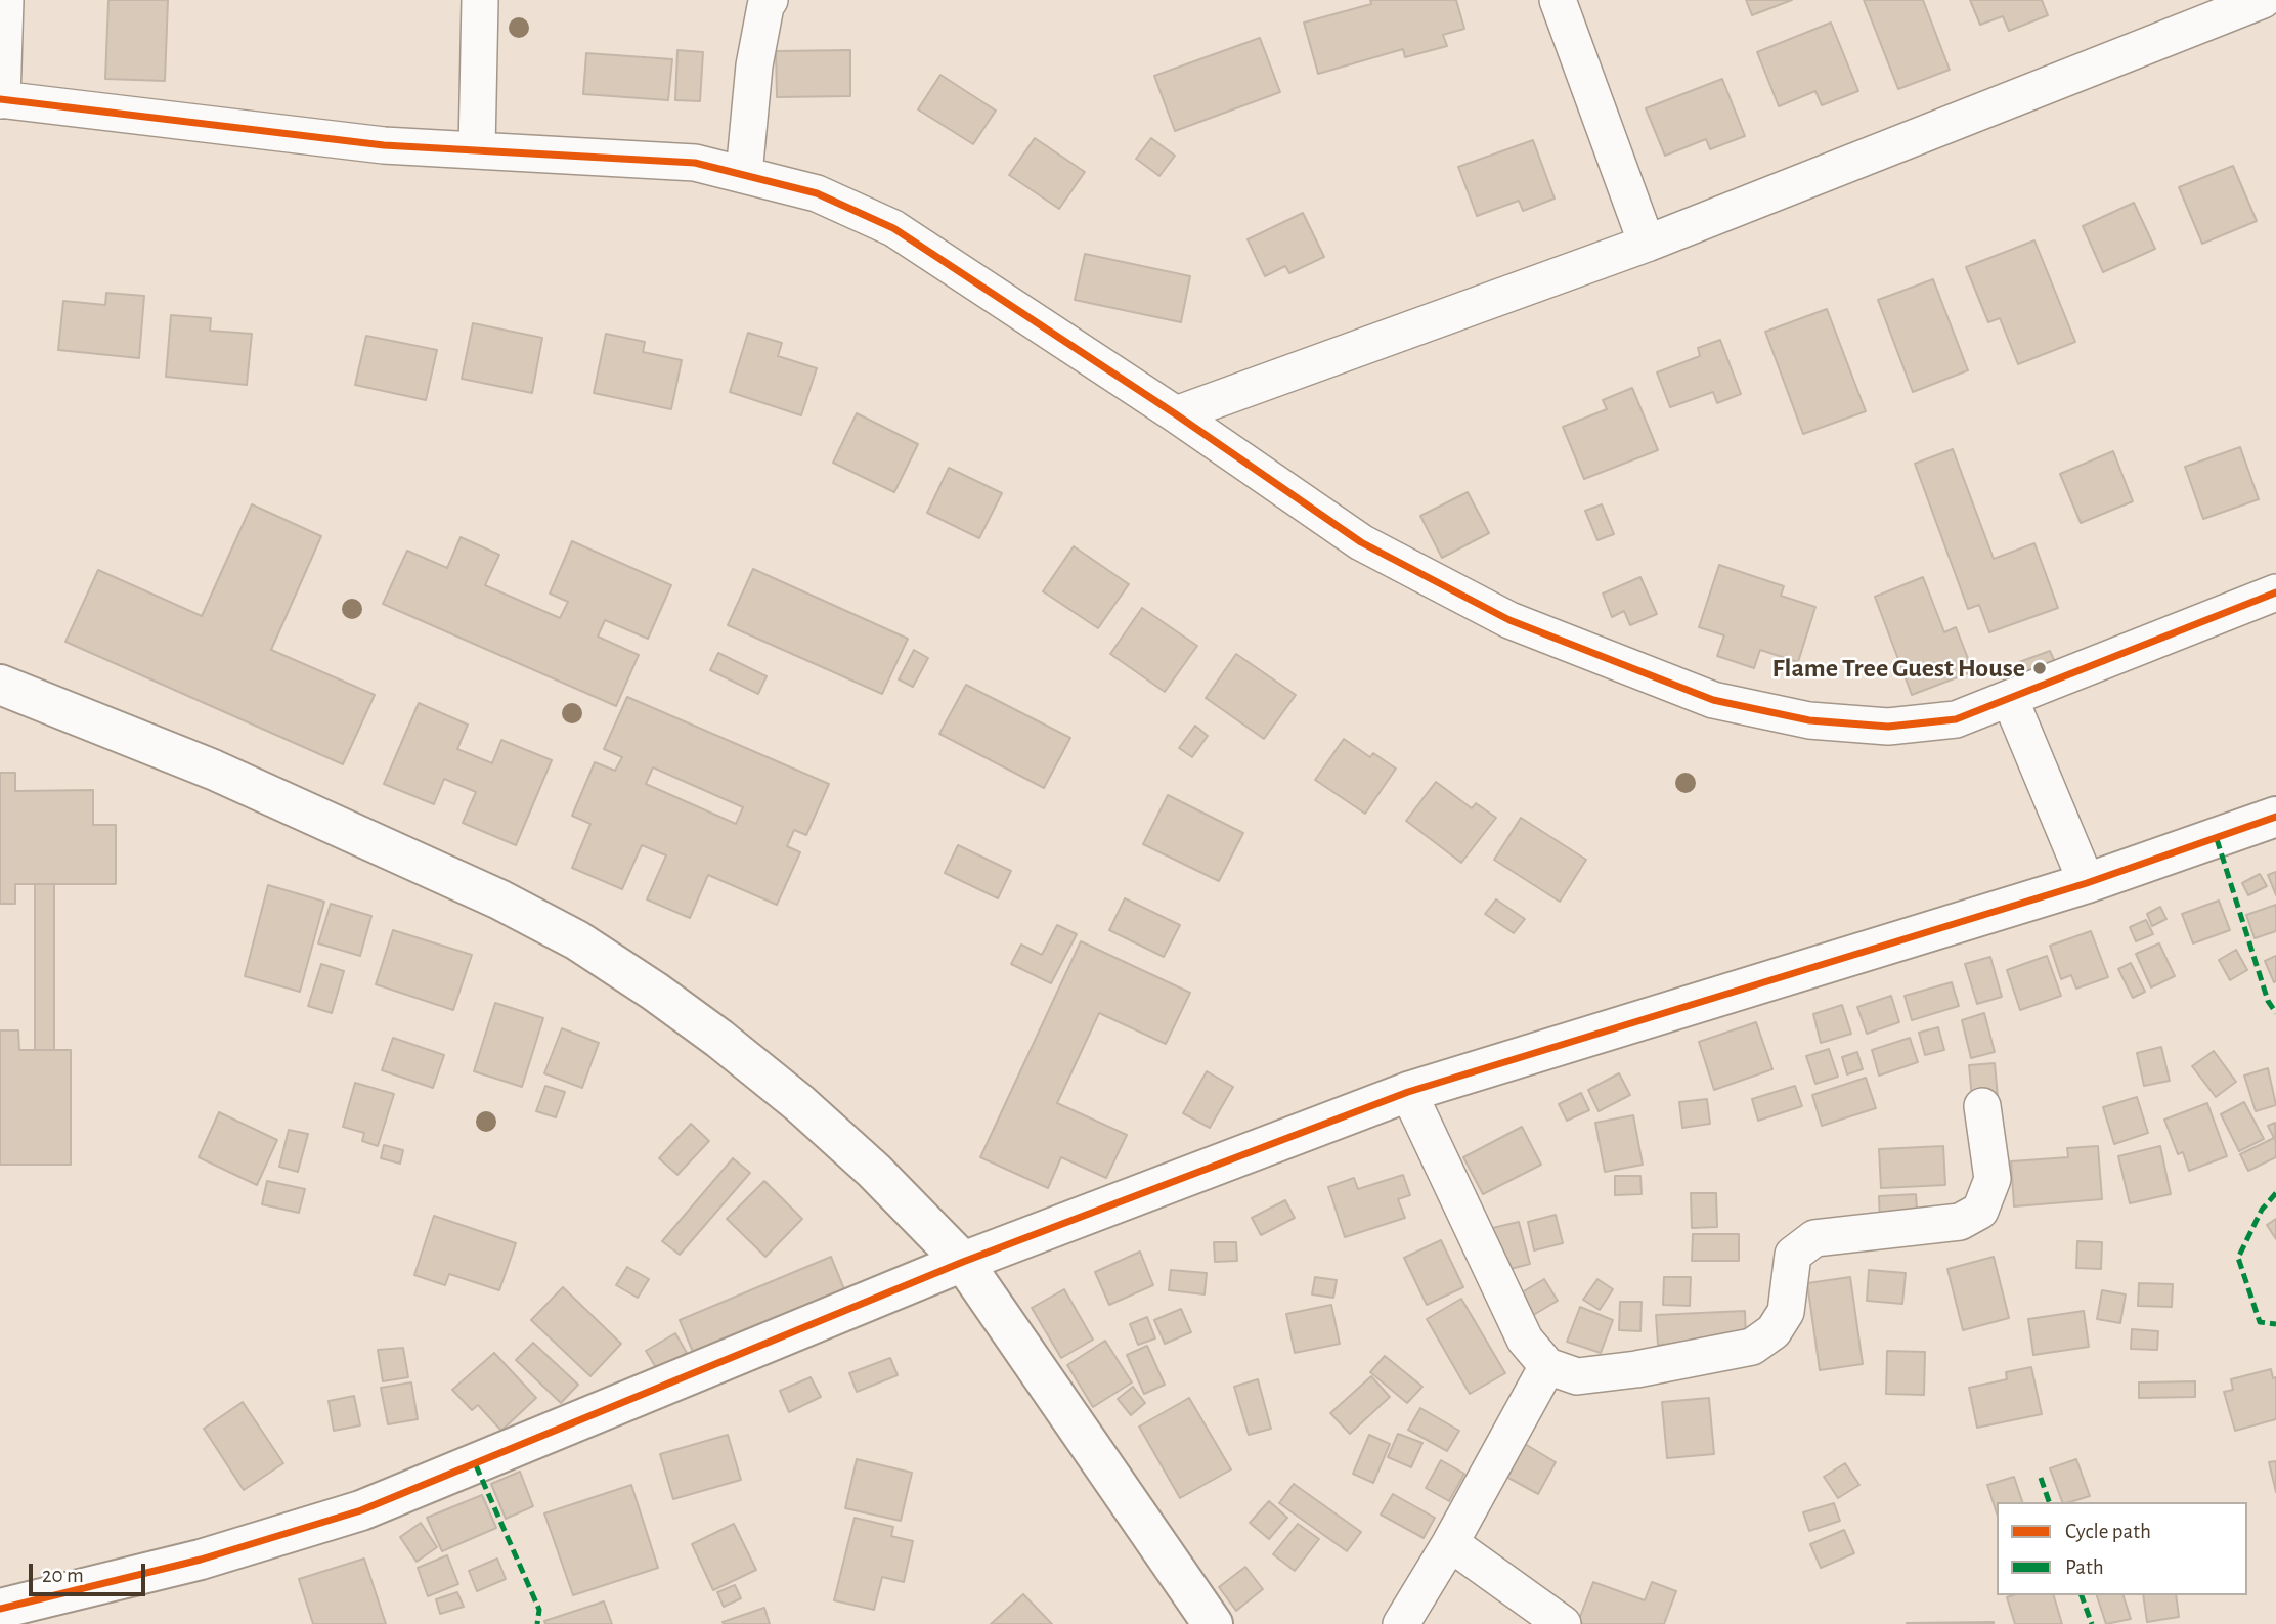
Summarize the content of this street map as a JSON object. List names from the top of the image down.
{
  "places": ["Flame Tree Guest House"],
  "legend": ["Cycle path", "Path"],
  "scale_bar": "20 m"
}
